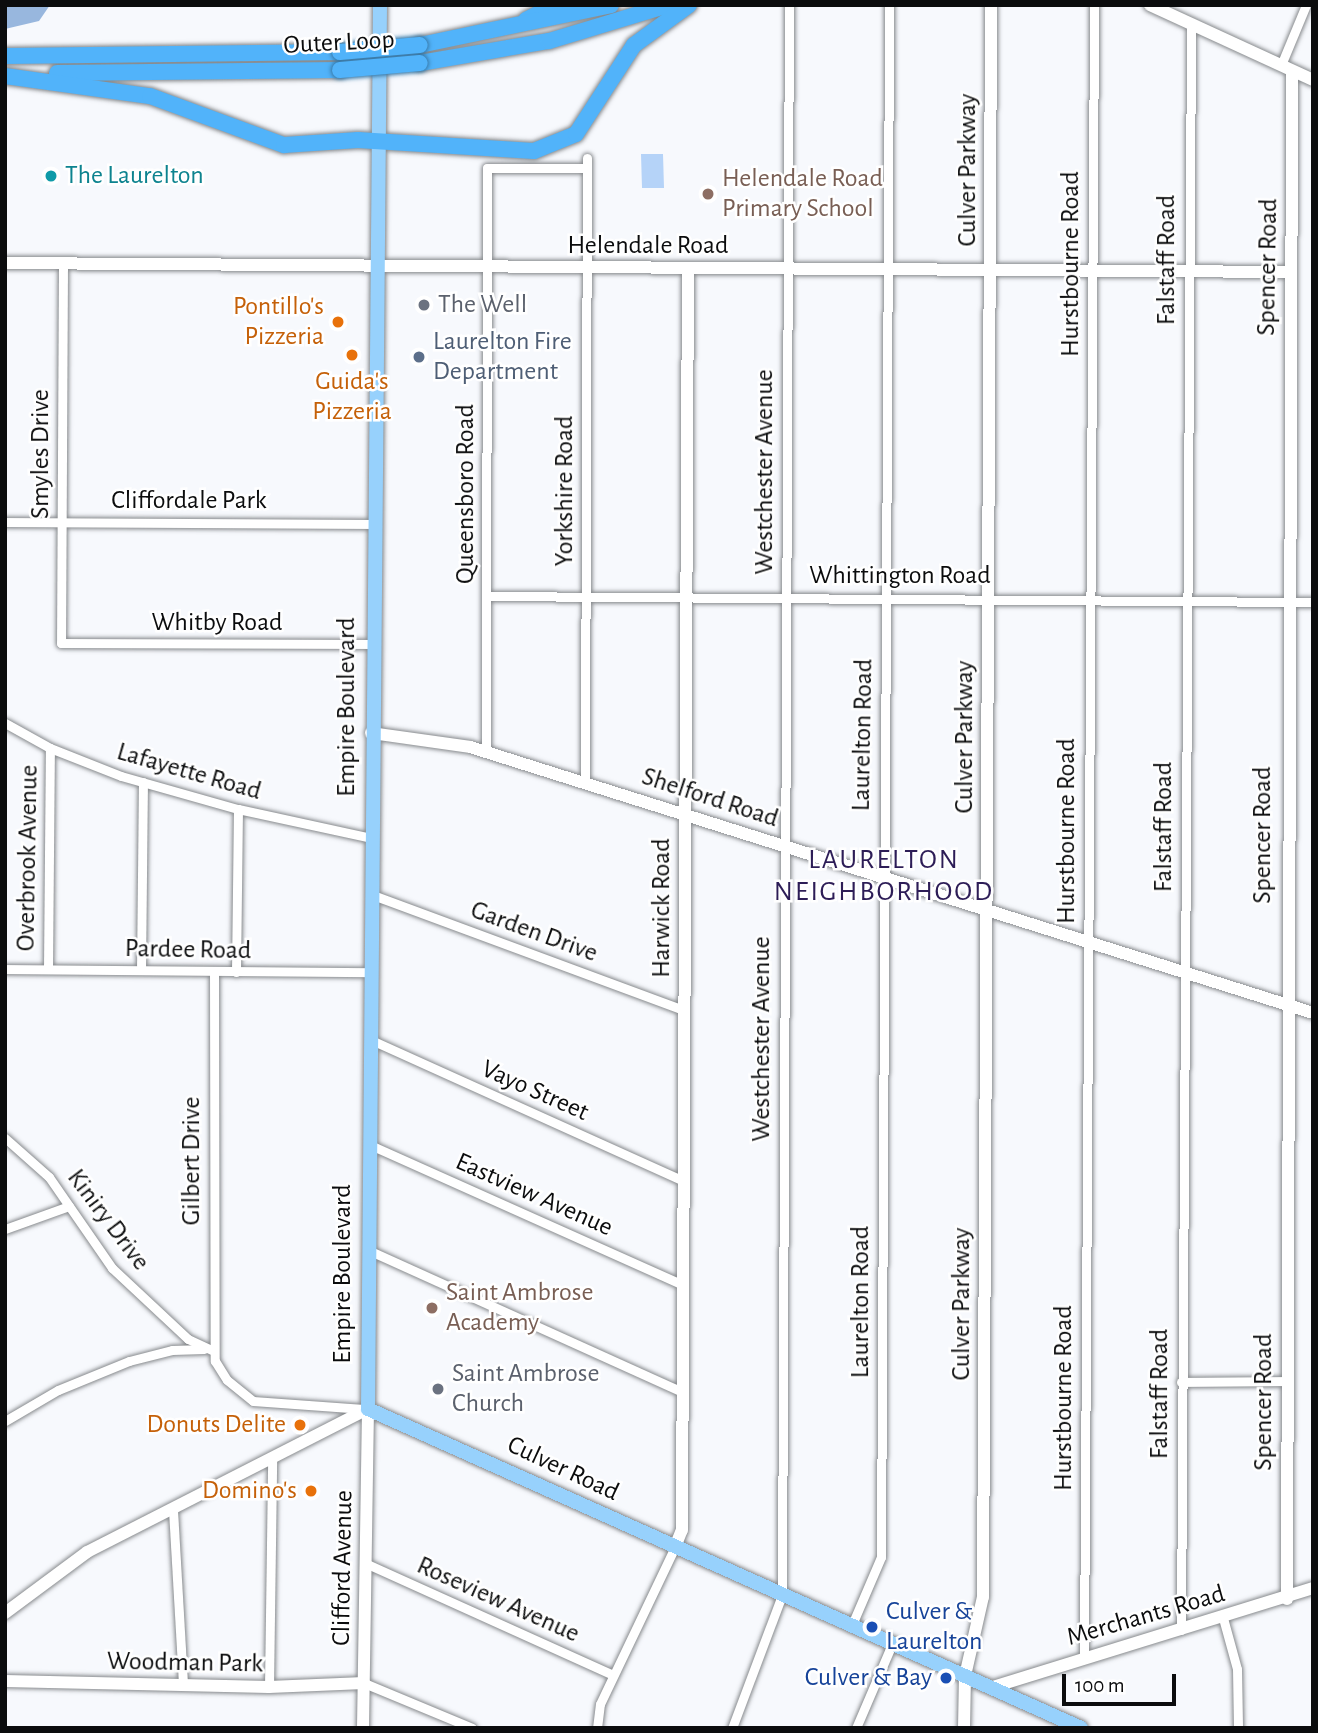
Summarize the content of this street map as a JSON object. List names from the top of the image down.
{
  "streets": {
    "highway": ["Outer Loop"],
    "main road": ["Empire Boulevard", "Culver Road"],
    "street": [
      "Culver Parkway",
      "Helendale Road",
      "Falstaff Road",
      "Hurstbourne Road",
      "Spencer Road",
      "Smyles Drive",
      "Westchester Avenue",
      "Yorkshire Road",
      "Queensboro Road",
      "Cliffordale Park",
      "Whittington Road",
      "Whitby Road",
      "Laurelton Road",
      "Lafayette Road",
      "Shelford Road",
      "Overbrook Avenue",
      "Harwick Road",
      "Garden Drive",
      "Pardee Road",
      "Vayo Street",
      "Gilbert Drive",
      "Eastview Avenue",
      "Kiniry Drive",
      "Clifford Avenue",
      "Roseview Avenue",
      "Merchants Road",
      "Woodman Park"
    ]
  },
  "crossings": [
    ["Culver Parkway", "Helendale Road"],
    ["Culver Parkway", "Whittington Road"],
    ["Culver Parkway", "Shelford Road"],
    ["Culver Parkway", "Culver Road"],
    ["Helendale Road", "Falstaff Road"],
    ["Helendale Road", "Hurstbourne Road"],
    ["Helendale Road", "Spencer Road"],
    ["Helendale Road", "Smyles Drive"],
    ["Helendale Road", "Westchester Avenue"],
    ["Helendale Road", "Yorkshire Road"],
    ["Helendale Road", "Queensboro Road"],
    ["Helendale Road", "Empire Boulevard"],
    ["Helendale Road", "Laurelton Road"],
    ["Helendale Road", "Harwick Road"],
    ["Falstaff Road", "Whittington Road"],
    ["Falstaff Road", "Shelford Road"],
    ["Falstaff Road", "Merchants Road"],
    ["Hurstbourne Road", "Whittington Road"],
    ["Hurstbourne Road", "Shelford Road"],
    ["Hurstbourne Road", "Merchants Road"],
    ["Spencer Road", "Whittington Road"],
    ["Spencer Road", "Shelford Road"],
    ["Spencer Road", "Merchants Road"],
    ["Smyles Drive", "Cliffordale Park"],
    ["Smyles Drive", "Whitby Road"],
    ["Westchester Avenue", "Whittington Road"],
    ["Westchester Avenue", "Shelford Road"],
    ["Westchester Avenue", "Culver Road"],
    ["Yorkshire Road", "Queensboro Road"],
    ["Yorkshire Road", "Whittington Road"],
    ["Yorkshire Road", "Shelford Road"],
    ["Queensboro Road", "Whittington Road"],
    ["Queensboro Road", "Shelford Road"],
    ["Cliffordale Park", "Empire Boulevard"],
    ["Whittington Road", "Laurelton Road"],
    ["Whittington Road", "Harwick Road"],
    ["Whitby Road", "Empire Boulevard"],
    ["Empire Boulevard", "Lafayette Road"],
    ["Empire Boulevard", "Shelford Road"],
    ["Empire Boulevard", "Garden Drive"],
    ["Empire Boulevard", "Pardee Road"],
    ["Empire Boulevard", "Vayo Street"],
    ["Empire Boulevard", "Eastview Avenue"],
    ["Empire Boulevard", "Culver Road"],
    ["Empire Boulevard", "Clifford Avenue"],
    ["Laurelton Road", "Shelford Road"],
    ["Laurelton Road", "Culver Road"],
    ["Lafayette Road", "Overbrook Avenue"],
    ["Shelford Road", "Harwick Road"],
    ["Overbrook Avenue", "Pardee Road"],
    ["Harwick Road", "Garden Drive"],
    ["Harwick Road", "Vayo Street"],
    ["Harwick Road", "Eastview Avenue"],
    ["Harwick Road", "Culver Road"],
    ["Pardee Road", "Gilbert Drive"],
    ["Gilbert Drive", "Kiniry Drive"],
    ["Culver Road", "Clifford Avenue"],
    ["Culver Road", "Merchants Road"],
    ["Clifford Avenue", "Roseview Avenue"],
    ["Clifford Avenue", "Woodman Park"]
  ],
  "districts": ["LAURELTON NEIGHBORHOOD"],
  "places": [
    "The Laurelton",
    "Helendale Road Primary School",
    "The Well",
    "Pontillo's Pizzeria",
    "Guida's Pizzeria",
    "Laurelton Fire Department",
    "Saint Ambrose Academy",
    "Saint Ambrose Church",
    "Donuts Delite",
    "Domino's",
    "Culver & Laurelton",
    "Culver & Bay"
  ],
  "scale_bar": "100 m"
}
